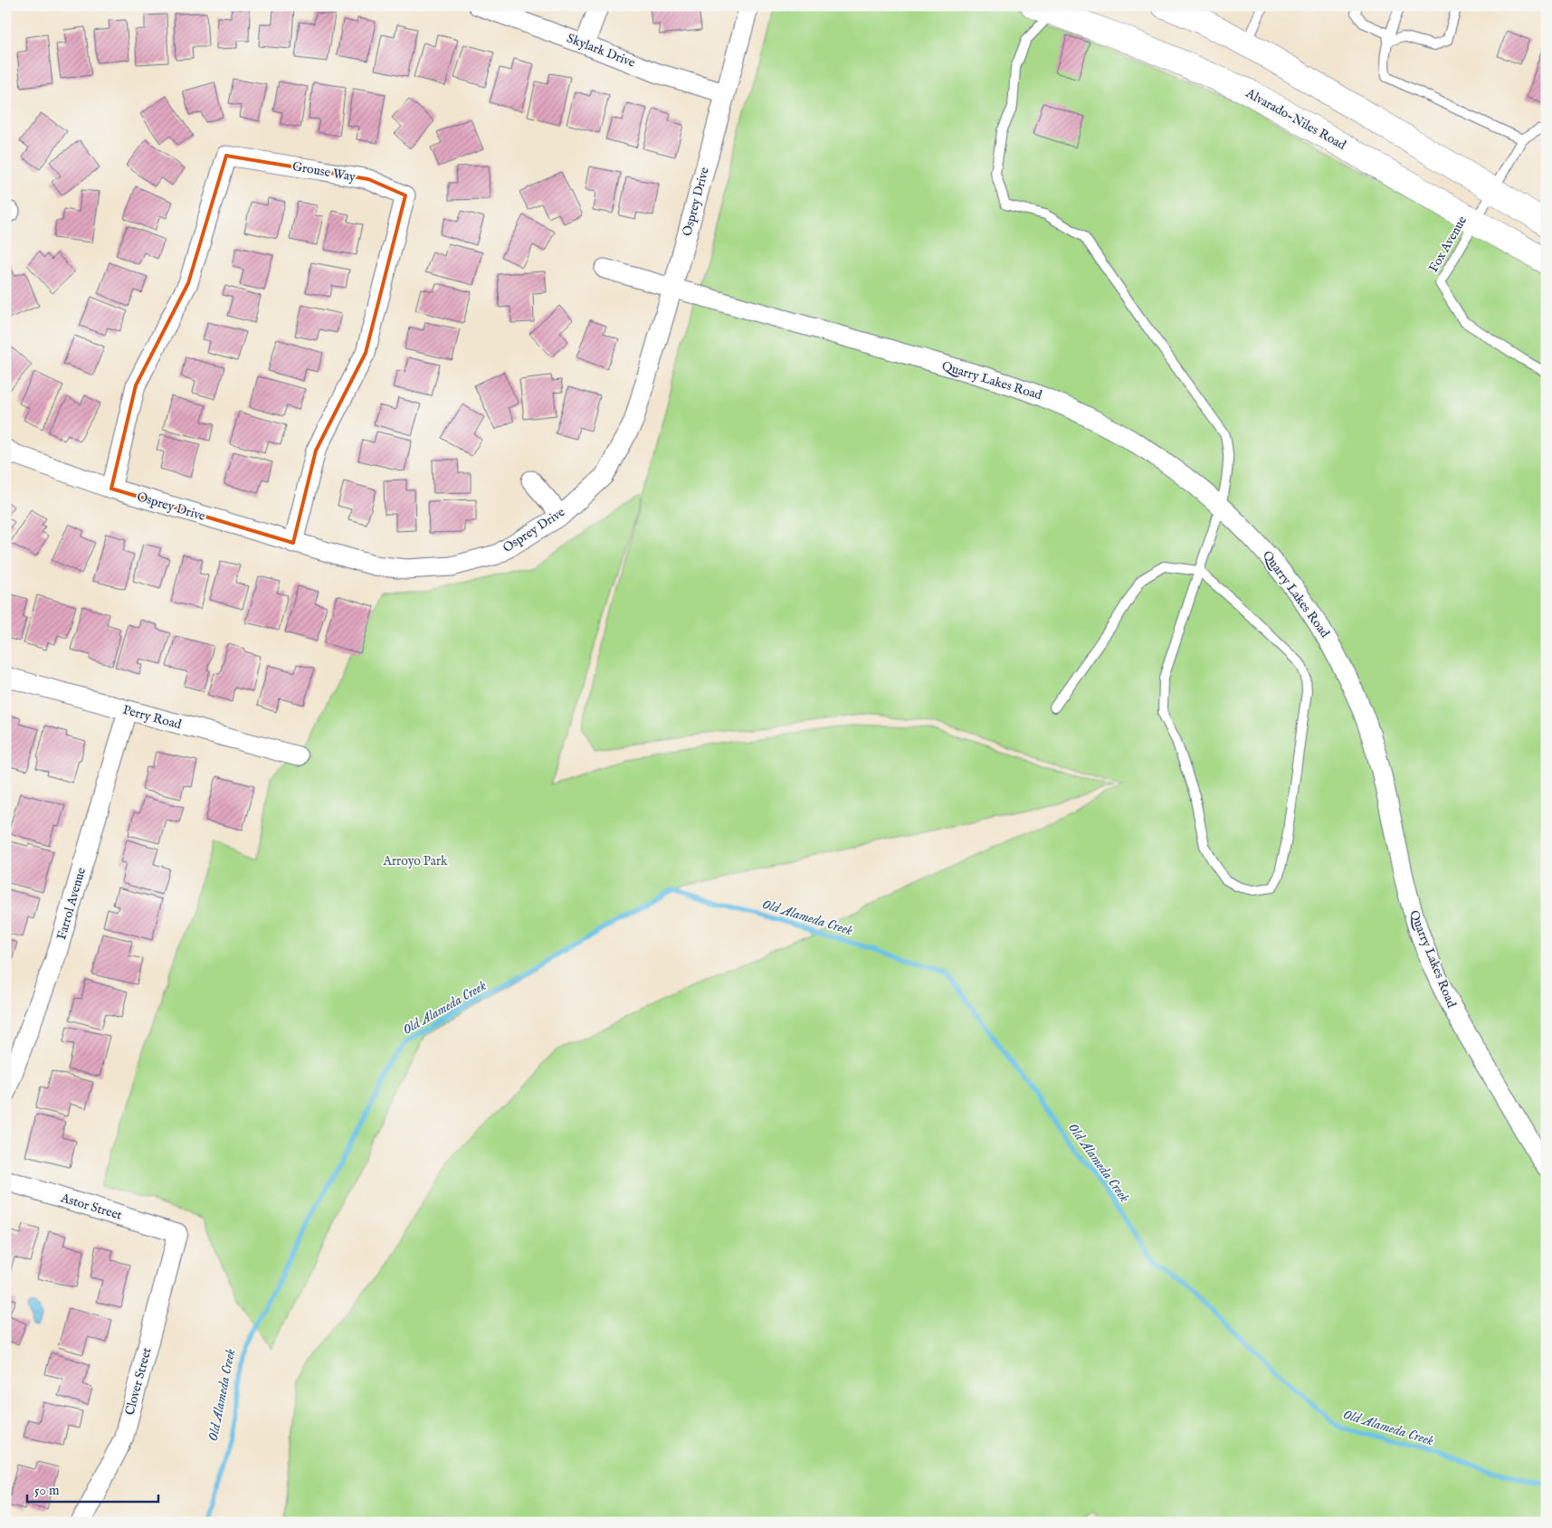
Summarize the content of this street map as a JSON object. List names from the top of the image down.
{
  "streets": {
    "main road": ["Alvarado-Niles Road"],
    "street": [
      "Skylark Drive",
      "Grouse Way",
      "Osprey Drive",
      "Quarry Lakes Road",
      "Perry Road",
      "Farrol Avenue",
      "Astor Street",
      "Clover Street"
    ],
    "lane": ["Fox Avenue"]
  },
  "crossings": [
    ["Skylark Drive", "Osprey Drive"],
    ["Alvarado-Niles Road", "Fox Avenue"],
    ["Grouse Way", "Osprey Drive"],
    ["Osprey Drive", "Quarry Lakes Road"],
    ["Perry Road", "Farrol Avenue"],
    ["Astor Street", "Clover Street"]
  ],
  "water": ["Old Alameda Creek"],
  "parks": ["Arroyo Park"],
  "scale_bar": "50 m"
}
